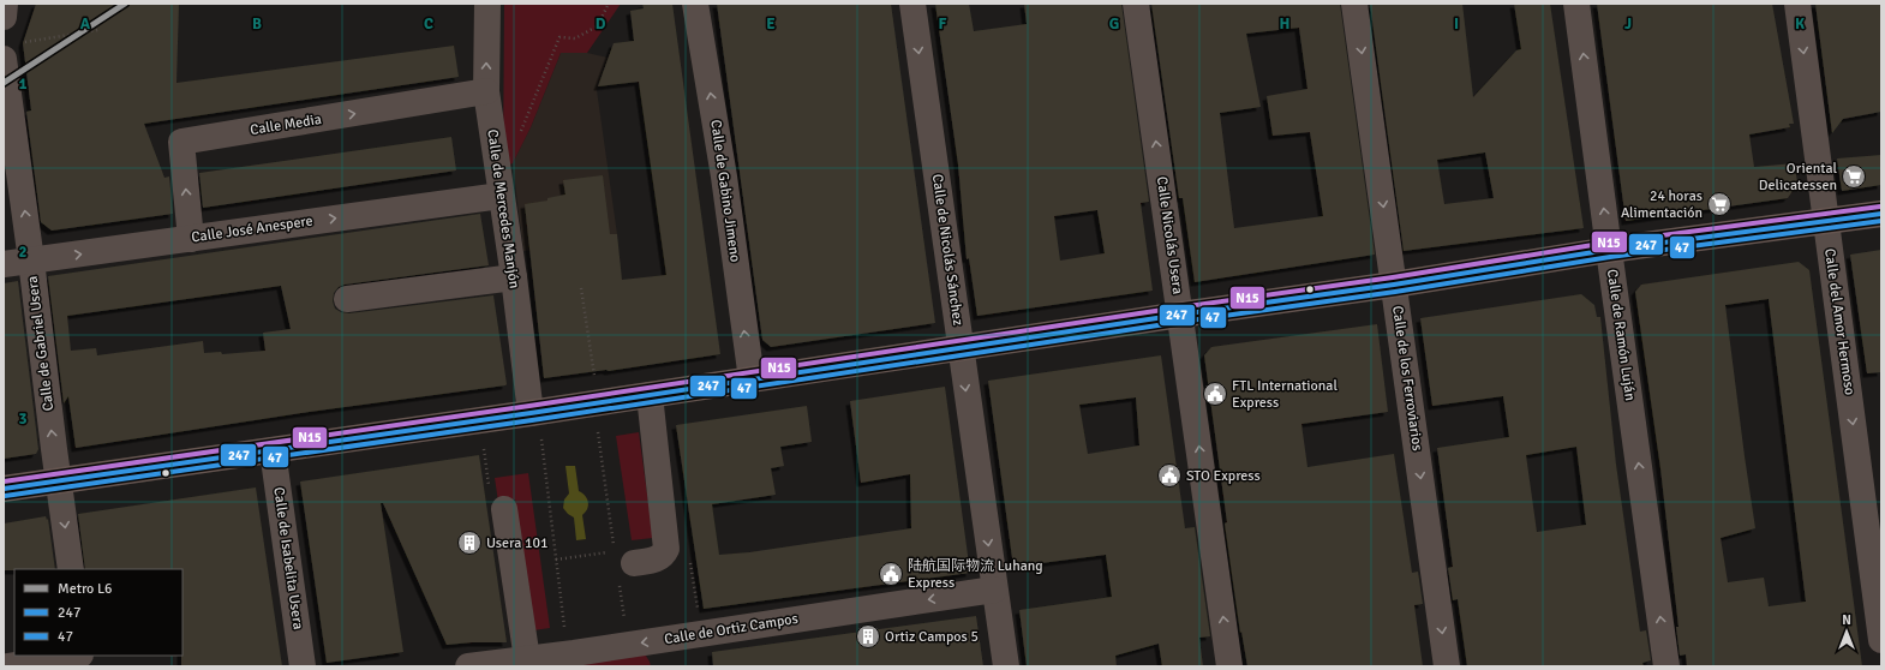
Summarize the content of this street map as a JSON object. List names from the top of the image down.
{
  "streets": {
    "street": [
      "Calle Media",
      "Calle de Gabino Jimeno",
      "Calle de Mercedes Manjón",
      "Calle José Anespere",
      "Calle Nicolás Usera",
      "Calle de Nicolás Sánchez",
      "Calle del Amor Hermoso",
      "Calle de Ramón Luján",
      "Calle de Gabriel Usera",
      "Calle de los Ferroviarios",
      "Calle de Isabelita Usera",
      "Calle de Ortiz Campos"
    ]
  },
  "crossings": [
    ["Calle Media", "Calle de Mercedes Manjón"],
    ["Calle Media", "Calle José Anespere"],
    ["Calle de Mercedes Manjón", "Calle José Anespere"],
    ["Calle José Anespere", "Calle de Gabriel Usera"],
    ["Calle de Nicolás Sánchez", "Calle de Ortiz Campos"]
  ],
  "one_way": [
    "Calle de Gabino Jimeno",
    "Calle Nicolás Usera",
    "Calle de Nicolás Sánchez",
    "Calle del Amor Hermoso",
    "Calle de Ramón Luján",
    "Calle de los Ferroviarios",
    "Calle de Ortiz Campos"
  ],
  "places": {
    "supermarket": ["Oriental Delicatessen", "24 horas Alimentación"],
    "public building": ["FTL International Express", "STO Express", "陆航国际物流 Luhang Express"],
    "building": ["Usera 101", "Ortiz Campos 5"]
  },
  "lines": [
    "metro line L6",
    "transit line N15",
    "transit line 247",
    "transit line 47"
  ],
  "legend": ["Metro L6", "247", "47"],
  "north": "top",
  "grid": {
    "columns": [
      "A",
      "B",
      "C",
      "D",
      "E",
      "F",
      "G",
      "H",
      "I",
      "J",
      "K"
    ],
    "rows": ["1", "2", "3"]
  }
}
